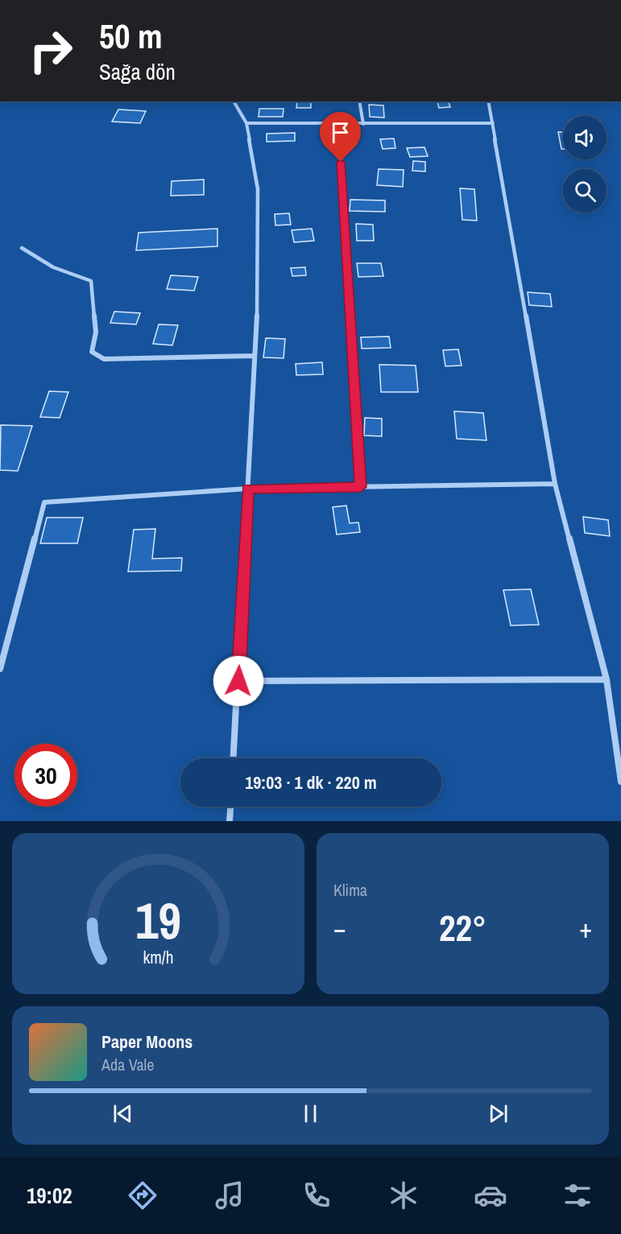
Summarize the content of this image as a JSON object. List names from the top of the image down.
{
  "page": {
    "turn": ["50 m", "Sağa dön"],
    "limit": "30",
    "trip": "19:03 · 1 dk · 220 m",
    "tile": "Klima",
    "heat": ["−", "22°", "+"],
    "song": ["Paper Moons", "Ada Vale"],
    "tabs": "19:02",
    "gauge": ["19", "km/h"]
  }
}
